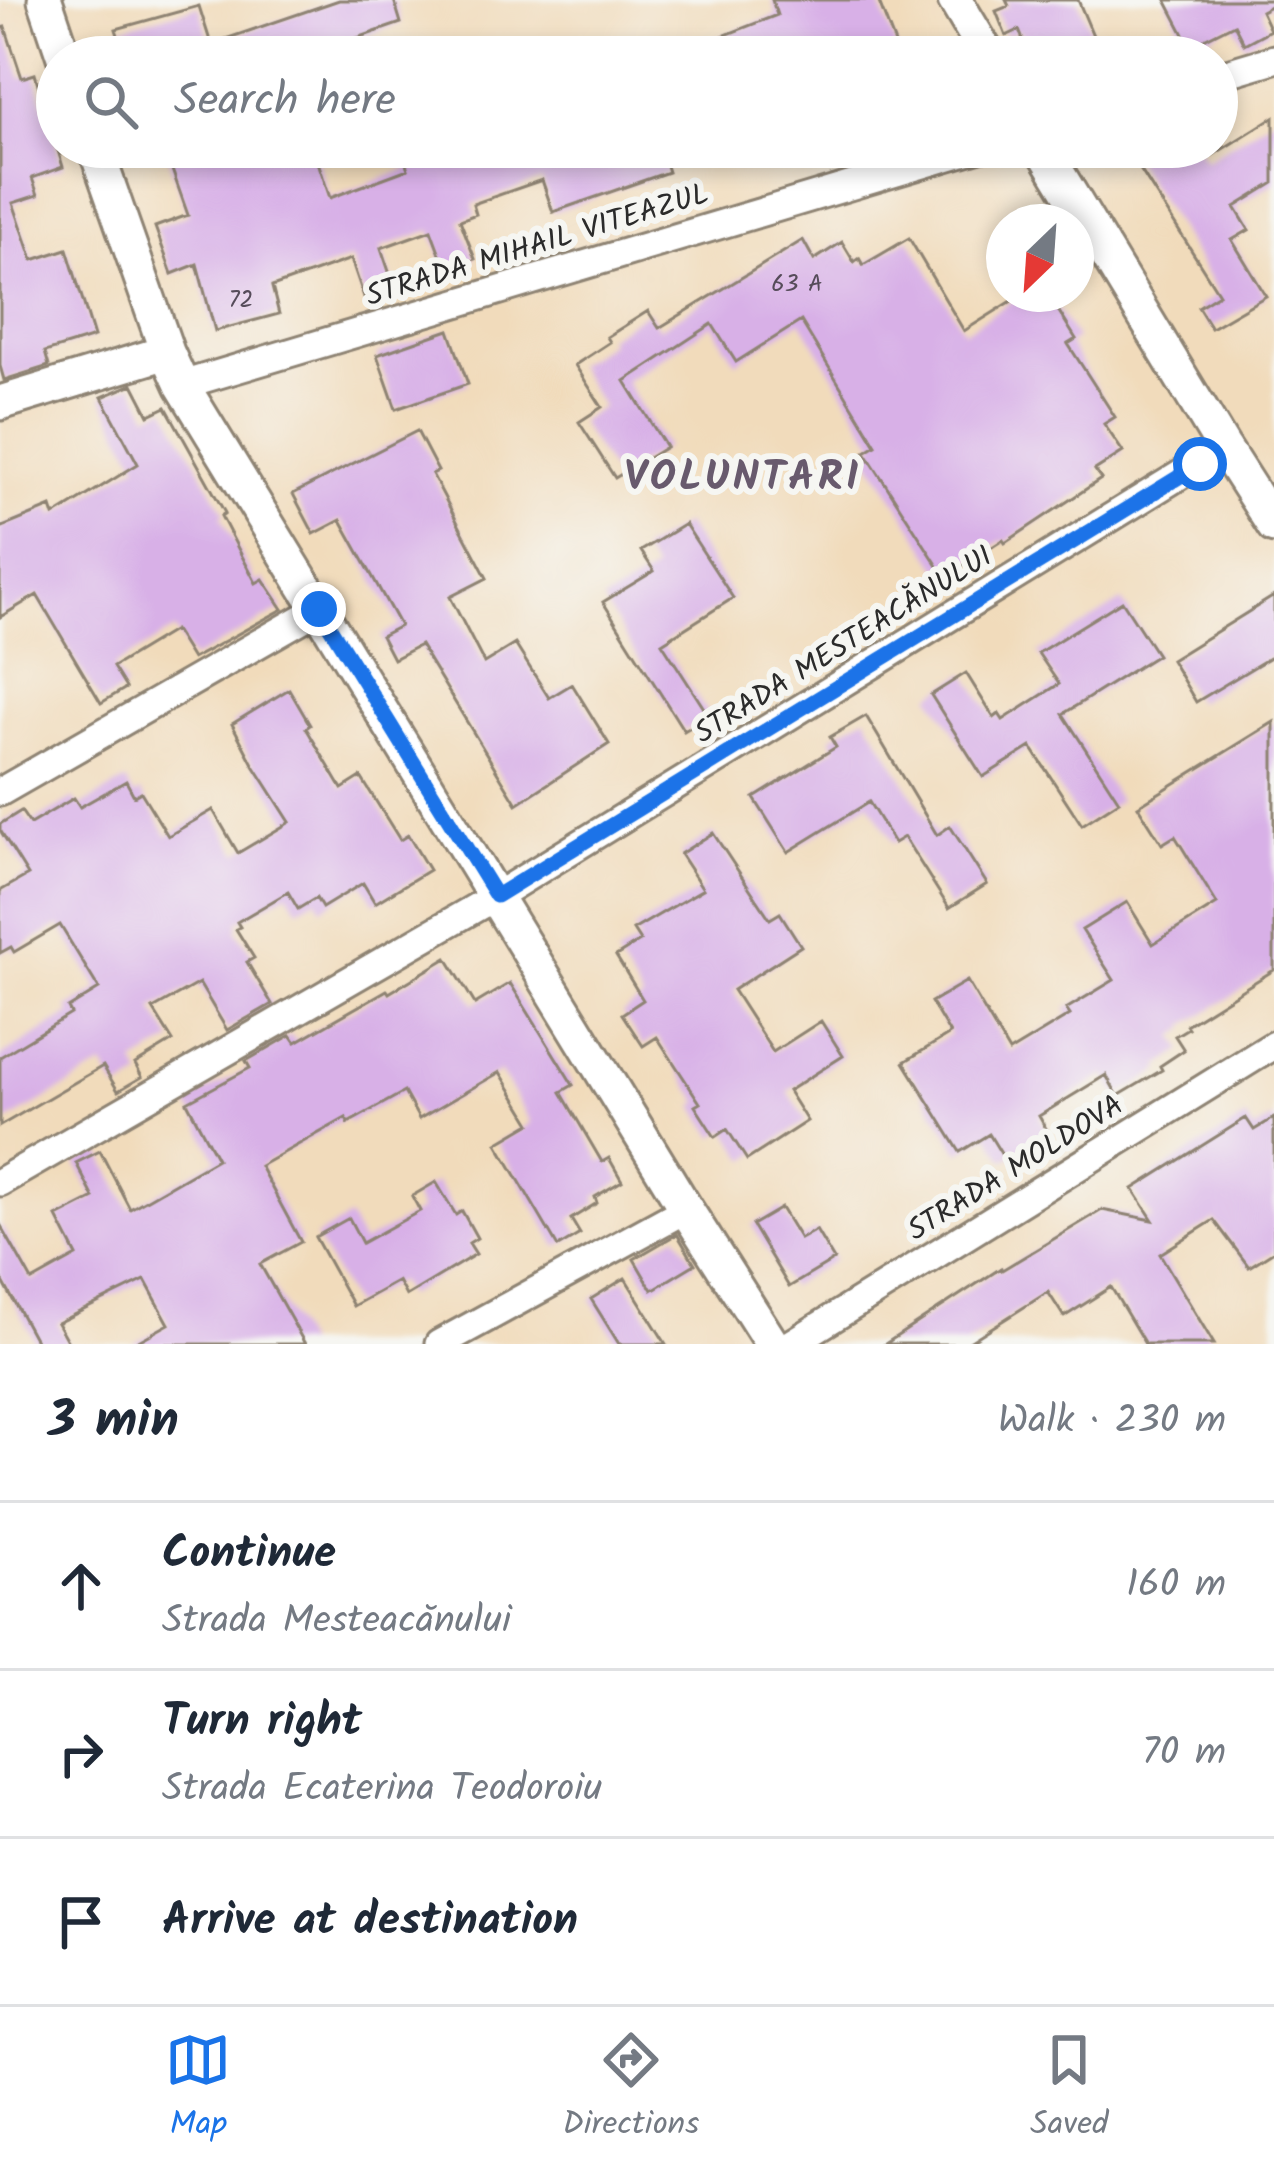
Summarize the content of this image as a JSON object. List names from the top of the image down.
{
  "streets": {
    "street": ["STRADA MIHAIL VITEAZUL", "STRADA MESTEACĂNULUI", "STRADA MOLDOVA"]
  },
  "districts": ["VOLUNTARI"],
  "house_numbers": ["63 A", "72"],
  "north": "bottom left",
  "page": {
    "search": "Search here",
    "heading": ["3 min", "Walk · 230 m"],
    "list": [
      ["Continue", "Strada Mesteacănului", "160 m"],
      ["Turn right", "Strada Ecaterina Teodoroiu", "70 m"],
      "Arrive at destination"
    ],
    "nav": ["Map", "Directions", "Saved"]
  }
}
